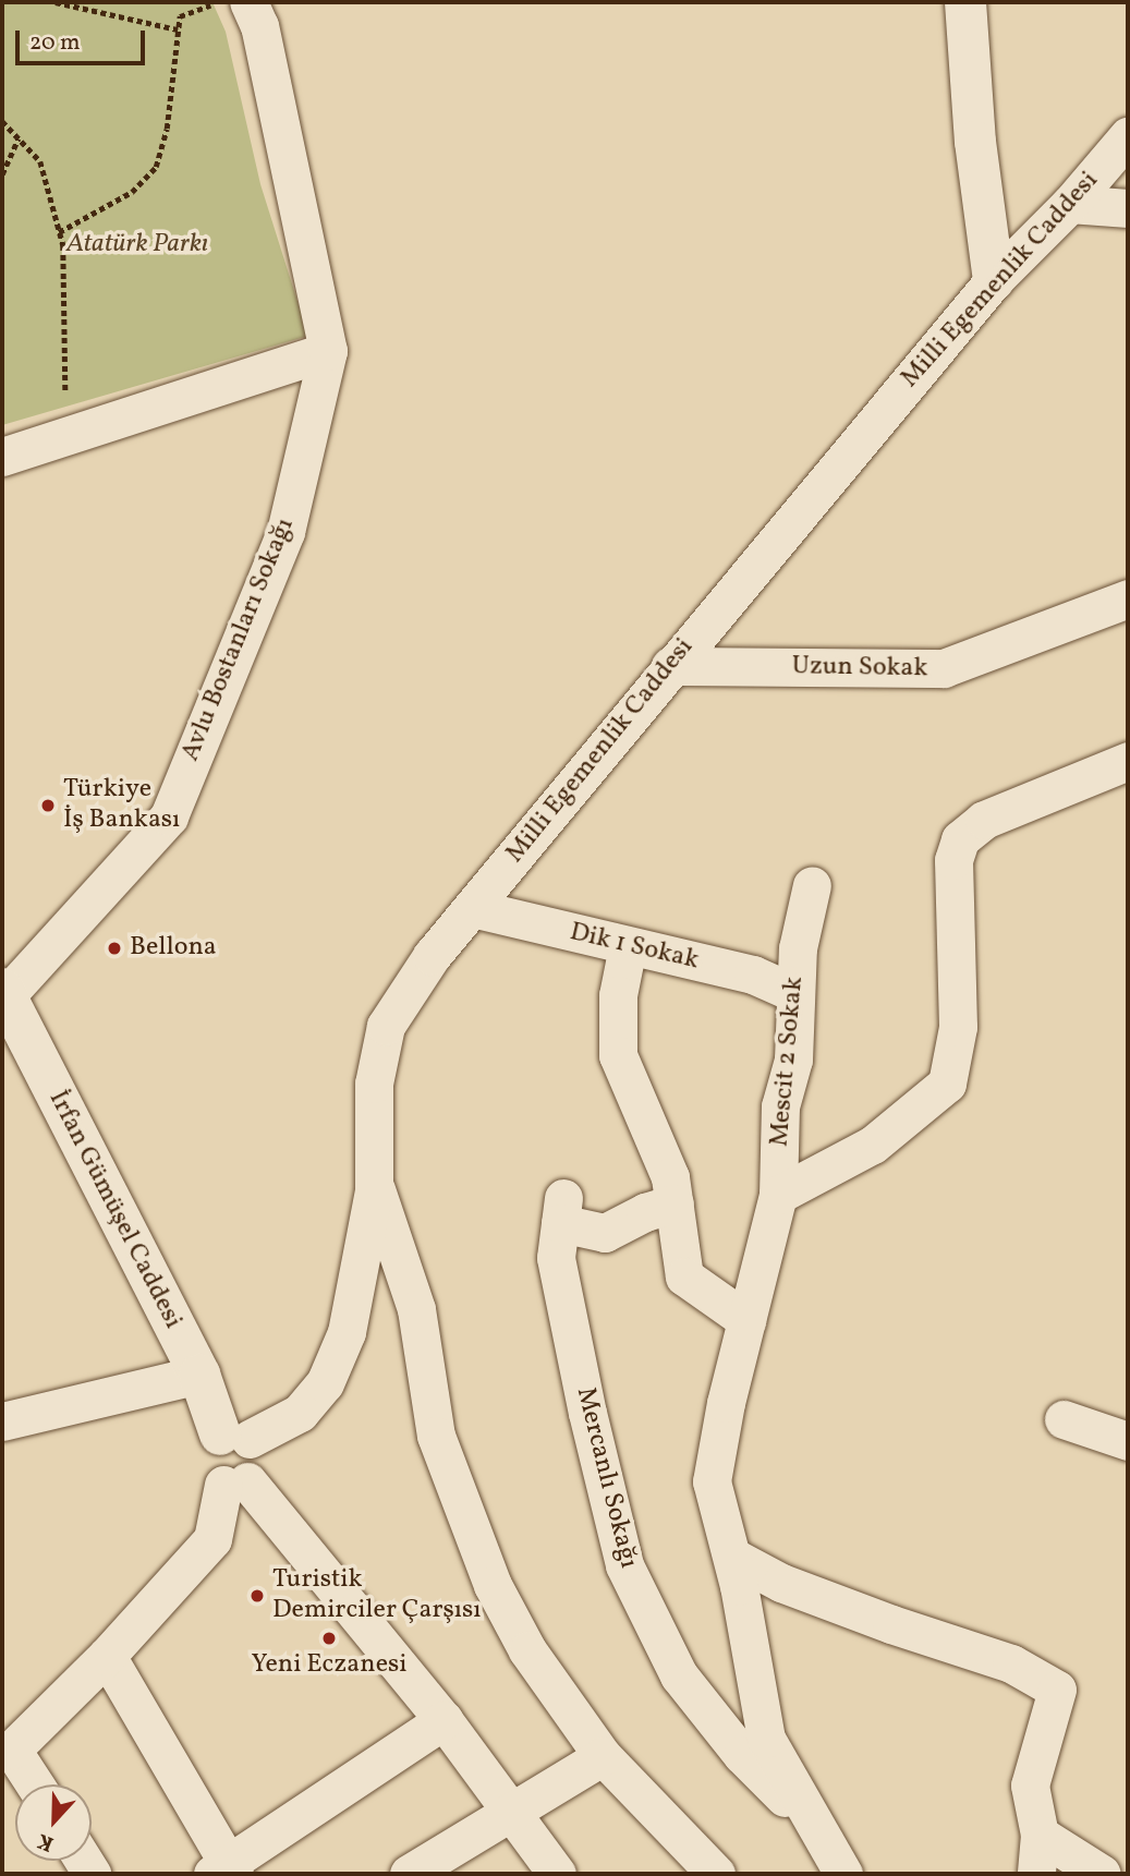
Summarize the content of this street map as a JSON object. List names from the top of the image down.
{
  "streets": {
    "street": [
      "Milli Egemenlik Caddesi",
      "Avlu Bostanları Sokağı",
      "Uzun Sokak",
      "Dik 1 Sokak",
      "Mescit 2 Sokak",
      "İrfan Gümüşel Caddesi",
      "Mercanlı Sokağı"
    ]
  },
  "crossings": [
    ["Milli Egemenlik Caddesi", "Uzun Sokak"],
    ["Milli Egemenlik Caddesi", "Dik 1 Sokak"],
    ["Milli Egemenlik Caddesi", "İrfan Gümüşel Caddesi"],
    ["Avlu Bostanları Sokağı", "İrfan Gümüşel Caddesi"],
    ["Dik 1 Sokak", "Mescit 2 Sokak"],
    ["Mescit 2 Sokak", "Mercanlı Sokağı"]
  ],
  "parks": ["Atatürk Parkı"],
  "places": [
    "Türkiye İş Bankası",
    "Bellona",
    "Turistik Demirciler Çarşısı",
    "Yeni Eczanesi"
  ],
  "scale_bar": "20 m",
  "north": "bottom"
}
